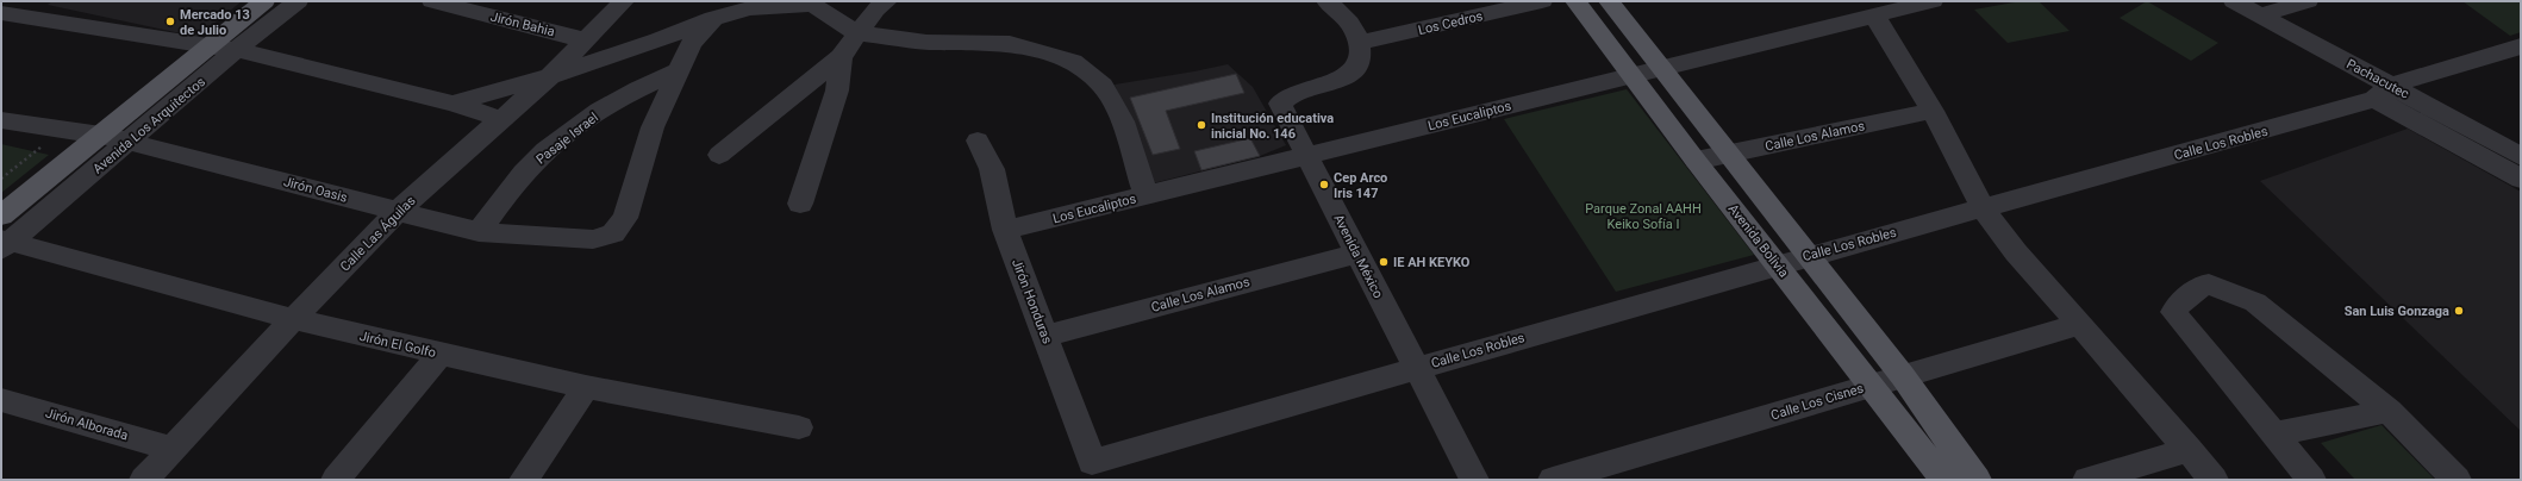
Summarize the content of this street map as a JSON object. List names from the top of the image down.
{
  "streets": {
    "main road": ["Avenida Los Arquitectos", "Avenida Bolivia"],
    "street": [
      "Los Cedros",
      "Jirón Bahia",
      "Pachacutec",
      "Los Eucaliptos",
      "Calle Los Alamos",
      "Pasaje Israel",
      "Calle Los Robles",
      "Jirón Oasis",
      "Calle Las Águilas",
      "Avenida México",
      "Jirón Honduras",
      "Jirón El Golfo",
      "Calle Los Cisnes",
      "Jirón Alborada"
    ]
  },
  "crossings": [
    ["Los Cedros", "Avenida México"],
    ["Jirón Bahia", "Calle Las Águilas"],
    ["Pachacutec", "Calle Los Robles"],
    ["Los Eucaliptos", "Avenida Bolivia"],
    ["Los Eucaliptos", "Avenida México"],
    ["Los Eucaliptos", "Jirón Honduras"],
    ["Avenida Los Arquitectos", "Jirón Oasis"],
    ["Avenida Los Arquitectos", "Jirón El Golfo"],
    ["Calle Los Alamos", "Avenida Bolivia"],
    ["Calle Los Alamos", "Avenida México"],
    ["Calle Los Alamos", "Jirón Honduras"],
    ["Pasaje Israel", "Jirón Oasis"],
    ["Calle Los Robles", "Avenida Bolivia"],
    ["Calle Los Robles", "Avenida México"],
    ["Calle Los Robles", "Jirón Honduras"],
    ["Jirón Oasis", "Calle Las Águilas"],
    ["Calle Las Águilas", "Jirón El Golfo"],
    ["Calle Las Águilas", "Jirón Alborada"],
    ["Avenida Bolivia", "Calle Los Cisnes"]
  ],
  "parks": ["Parque Zonal AAHH Keiko Sofía I"],
  "places": [
    "Mercado 13 de Julio",
    "Institución educativa inicial No. 146",
    "Cep Arco Iris 147",
    "IE AH KEYKO",
    "San Luis Gonzaga"
  ]
}
